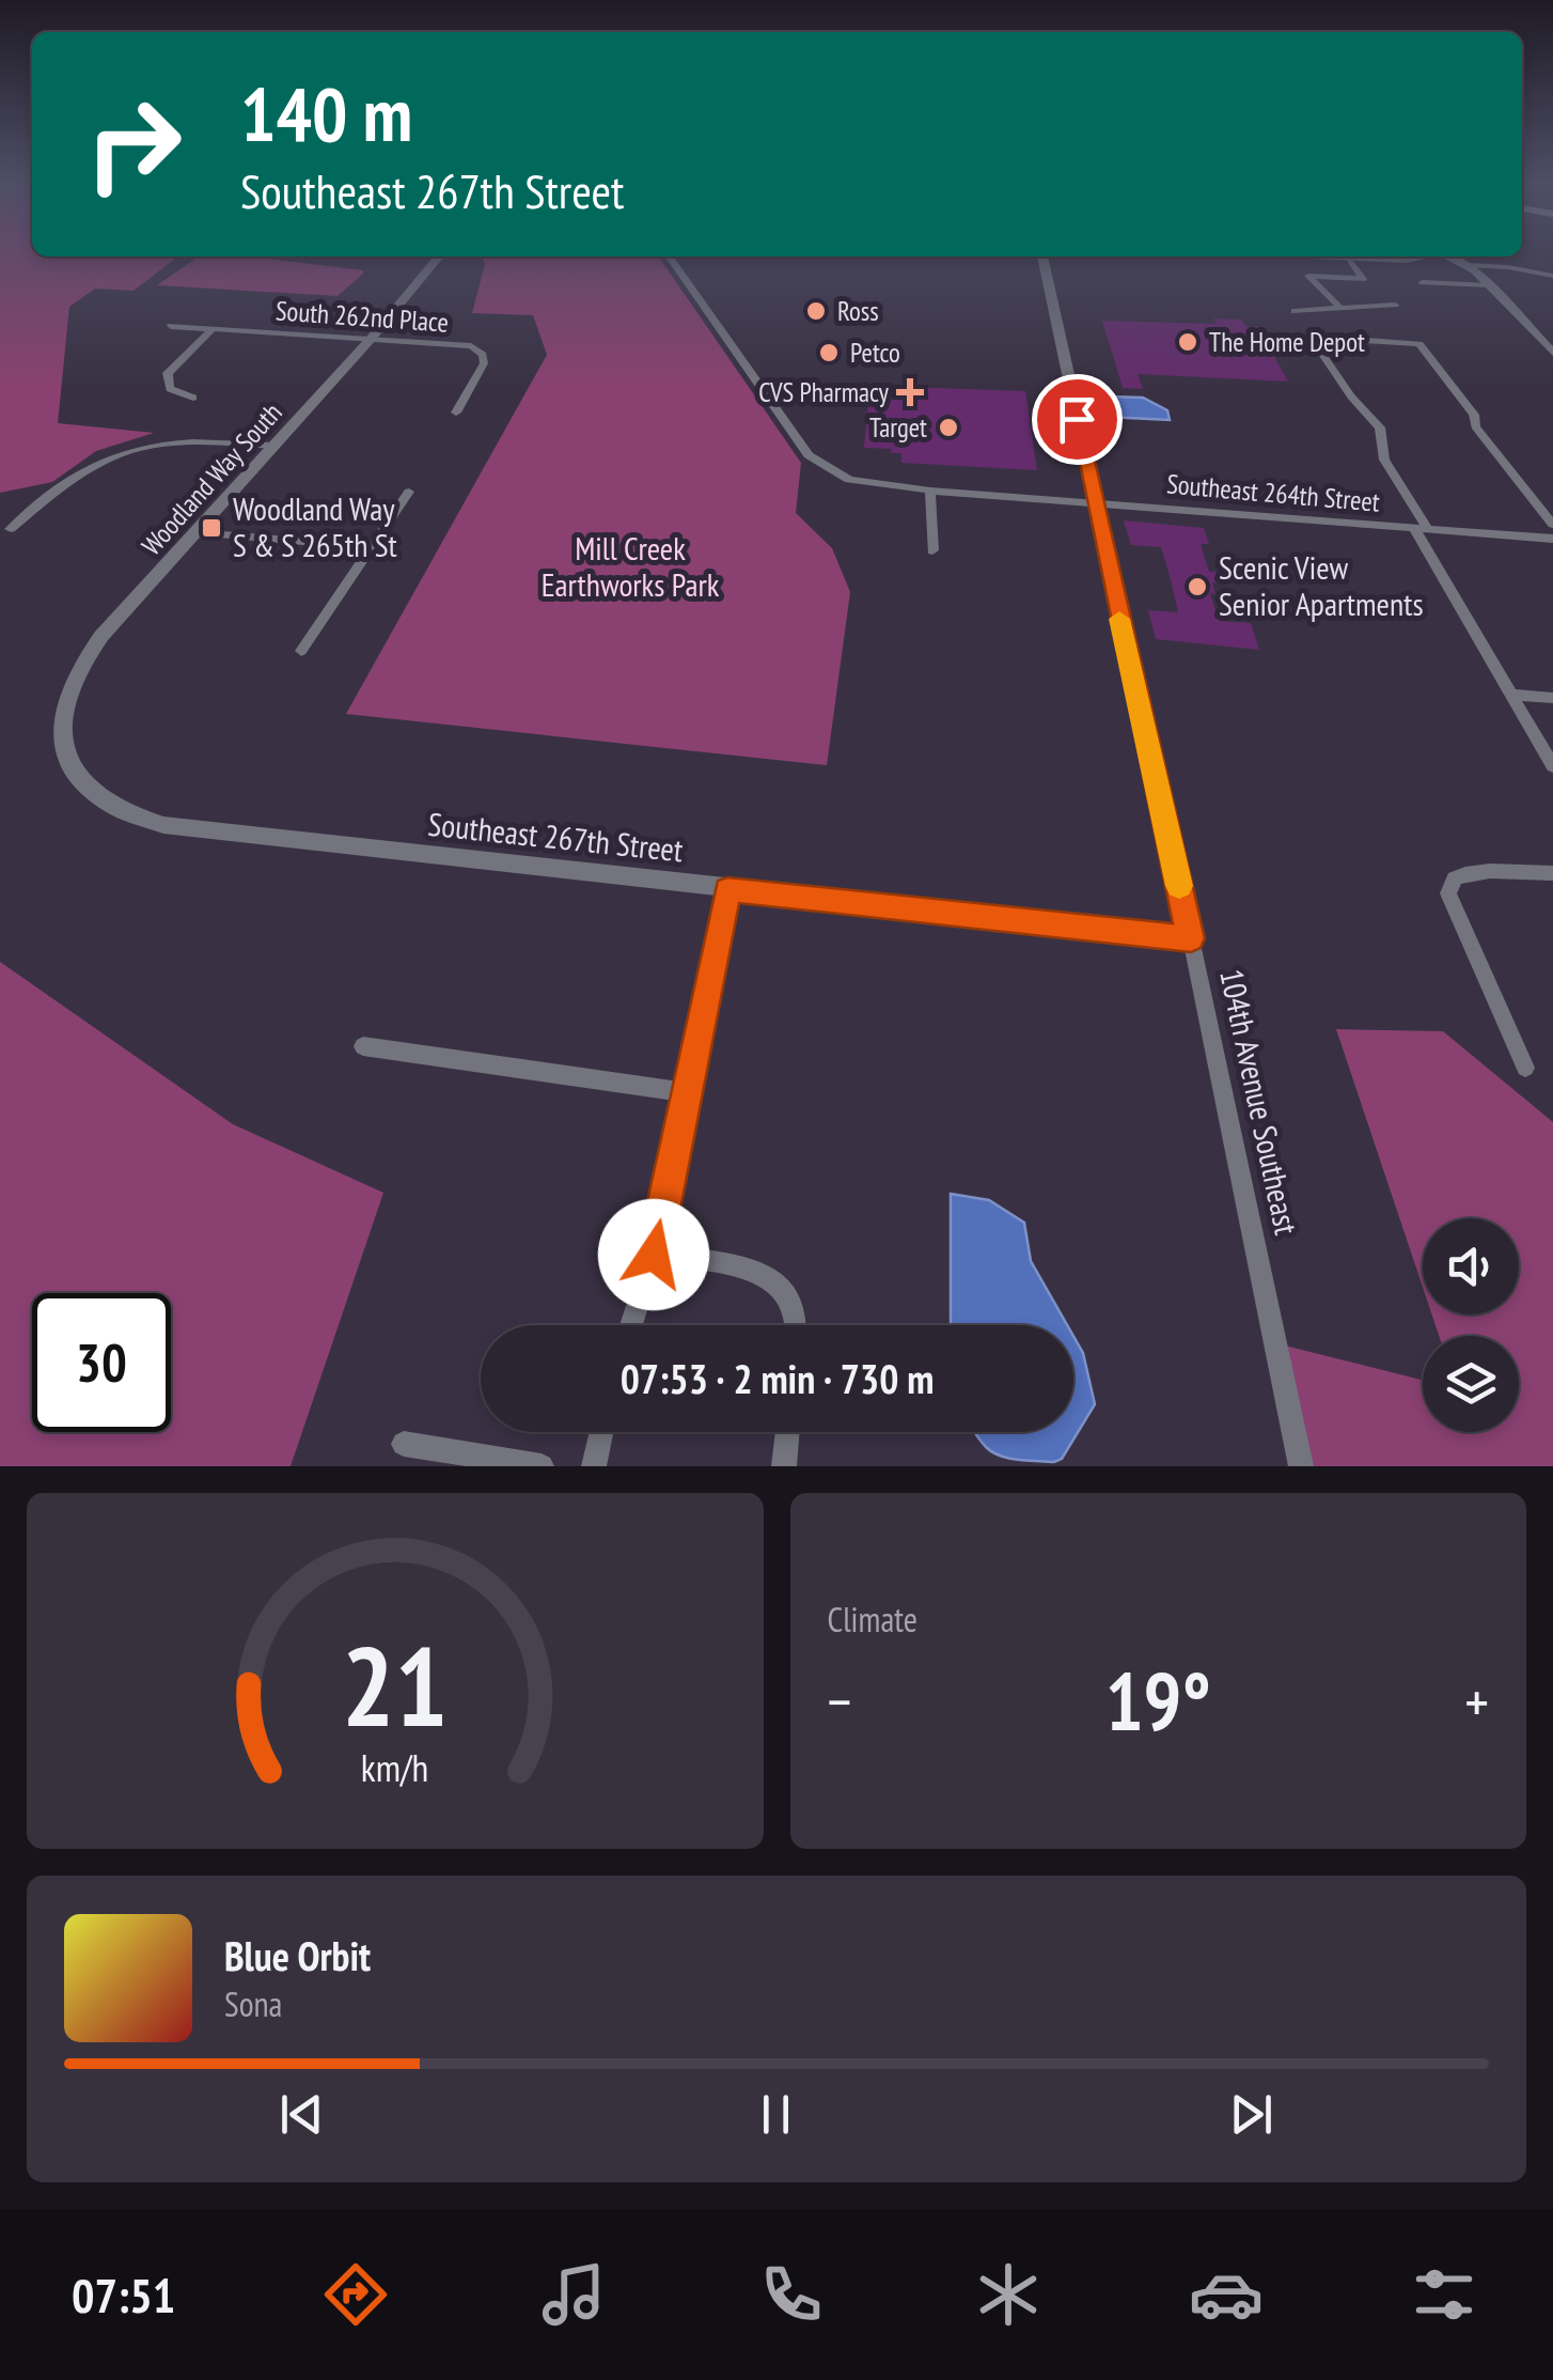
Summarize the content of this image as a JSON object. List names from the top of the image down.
{
  "streets": {
    "street": [
      "South 262nd Place",
      "Woodland Way South",
      "Southeast 264th Street",
      "Southeast 267th Street",
      "104th Avenue Southeast"
    ]
  },
  "crossings": [
    ["South 262nd Place", "Woodland Way South"],
    ["Woodland Way South", "Southeast 267th Street"],
    ["Southeast 264th Street", "104th Avenue Southeast"],
    ["Southeast 267th Street", "104th Avenue Southeast"]
  ],
  "parks": ["Mill Creek Earthworks Park"],
  "places": {
    "other": [
      "Ross",
      "The Home Depot",
      "Petco",
      "Target",
      "Scenic View Senior Apartments"
    ],
    "health": ["CVS Pharmacy"],
    "transit": ["Woodland Way S & S 265th St"]
  },
  "page": {
    "turn": ["140 m", "Southeast 267th Street"],
    "limit": "30",
    "trip": "07:53 · 2 min · 730 m",
    "tile": "Climate",
    "heat": ["−", "19°", "+"],
    "song": ["Blue Orbit", "Sona"],
    "tabs": "07:51",
    "gauge": ["21", "km/h"]
  }
}
